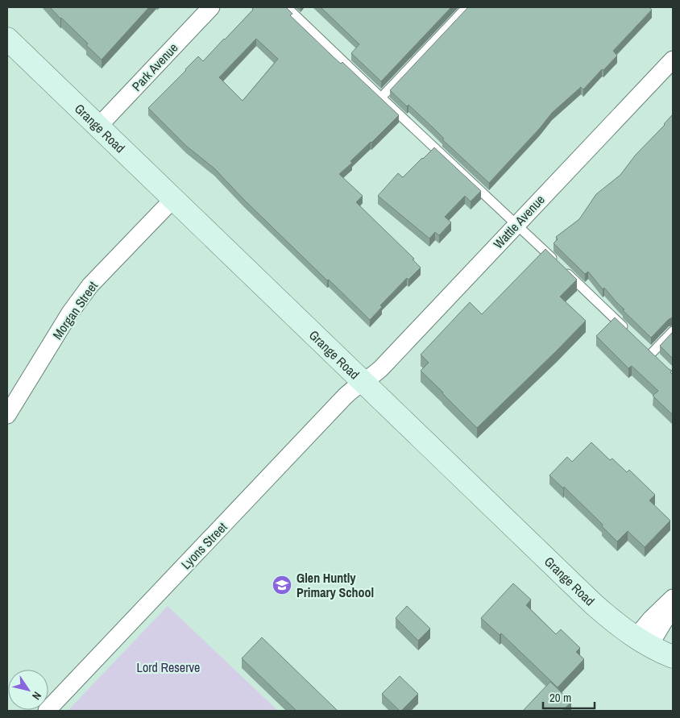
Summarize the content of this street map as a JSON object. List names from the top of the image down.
{
  "streets": {
    "main road": ["Grange Road"],
    "street": [
      "Park Avenue",
      "Wattle Avenue",
      "Morgan Street",
      "Lyons Street"
    ]
  },
  "crossings": [
    ["Park Avenue", "Grange Road"],
    ["Grange Road", "Wattle Avenue"],
    ["Grange Road", "Morgan Street"],
    ["Grange Road", "Lyons Street"],
    ["Wattle Avenue", "Lyons Street"]
  ],
  "parks": ["Lord Reserve"],
  "places": {
    "school or university": ["Glen Huntly Primary School"]
  },
  "scale_bar": "20 m",
  "north": "bottom right"
}
